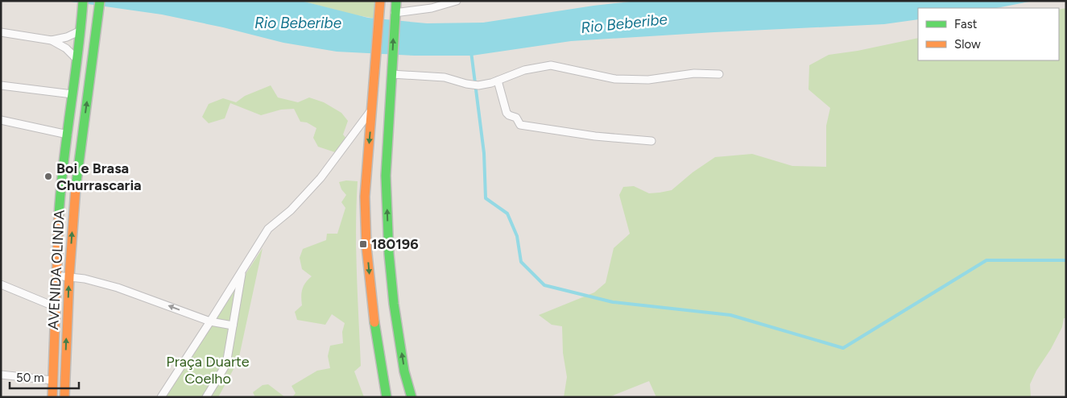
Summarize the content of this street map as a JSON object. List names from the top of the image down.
{
  "streets": {
    "main road": ["AVENIDA OLINDA"]
  },
  "water": ["Rio Beberibe"],
  "parks": ["Praça Duarte Coelho"],
  "places": {
    "other": ["Boi e Brasa Churrascaria"],
    "transit": ["180196"]
  },
  "legend": ["Fast", "Slow"],
  "scale_bar": "50 m"
}
